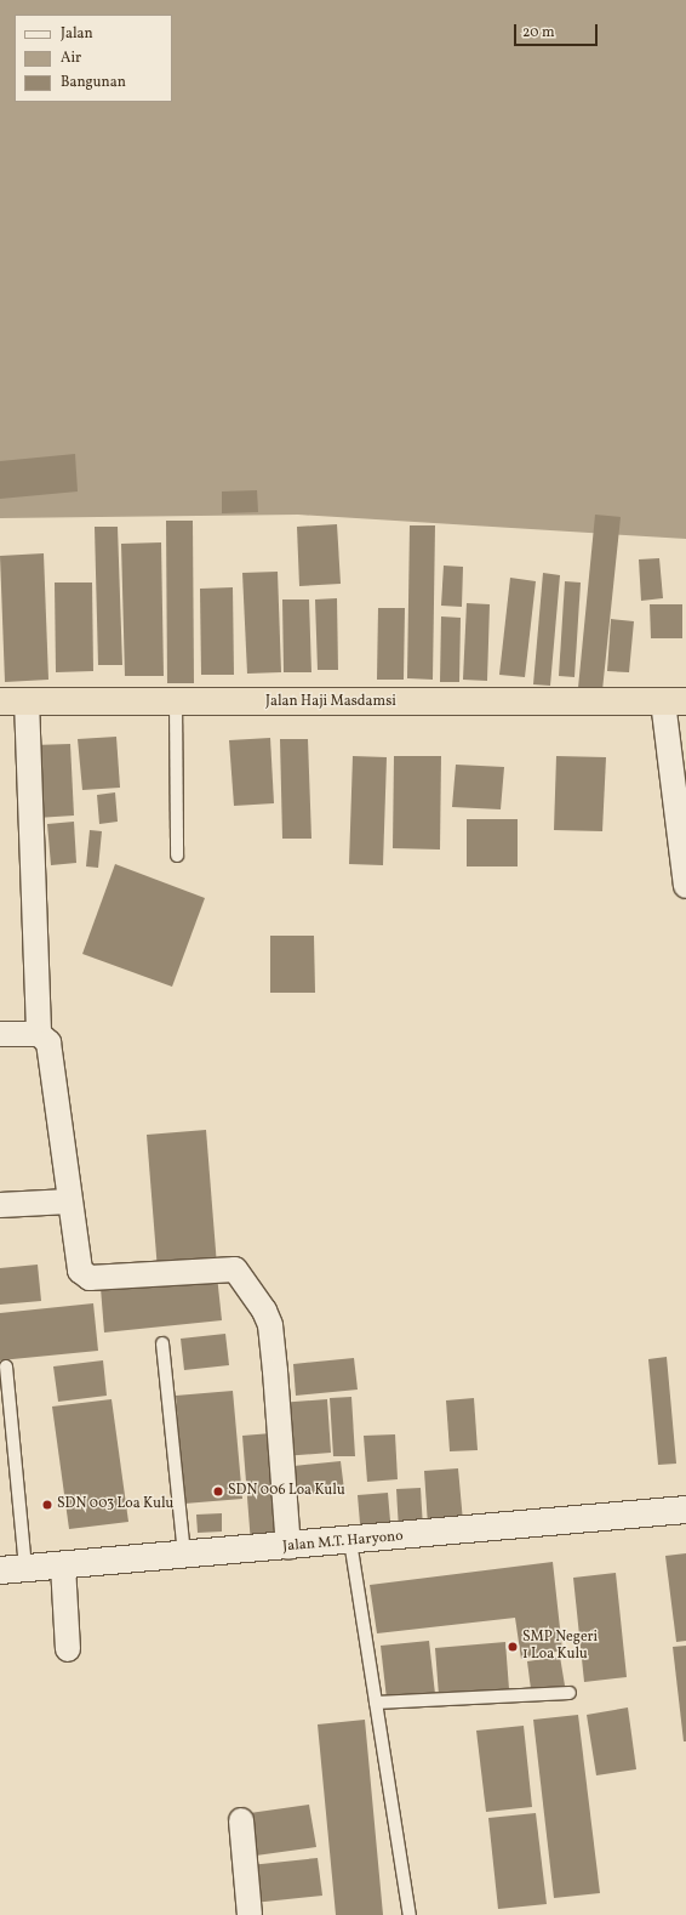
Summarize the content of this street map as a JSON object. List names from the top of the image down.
{
  "streets": {
    "highway": ["Jalan Haji Masdamsi"],
    "street": ["Jalan M.T. Haryono"]
  },
  "places": ["SDN 006 Loa Kulu", "SDN 003 Loa Kulu", "SMP Negeri 1 Loa Kulu"],
  "legend": ["Jalan", "Air", "Bangunan"],
  "scale_bar": "20 m"
}
